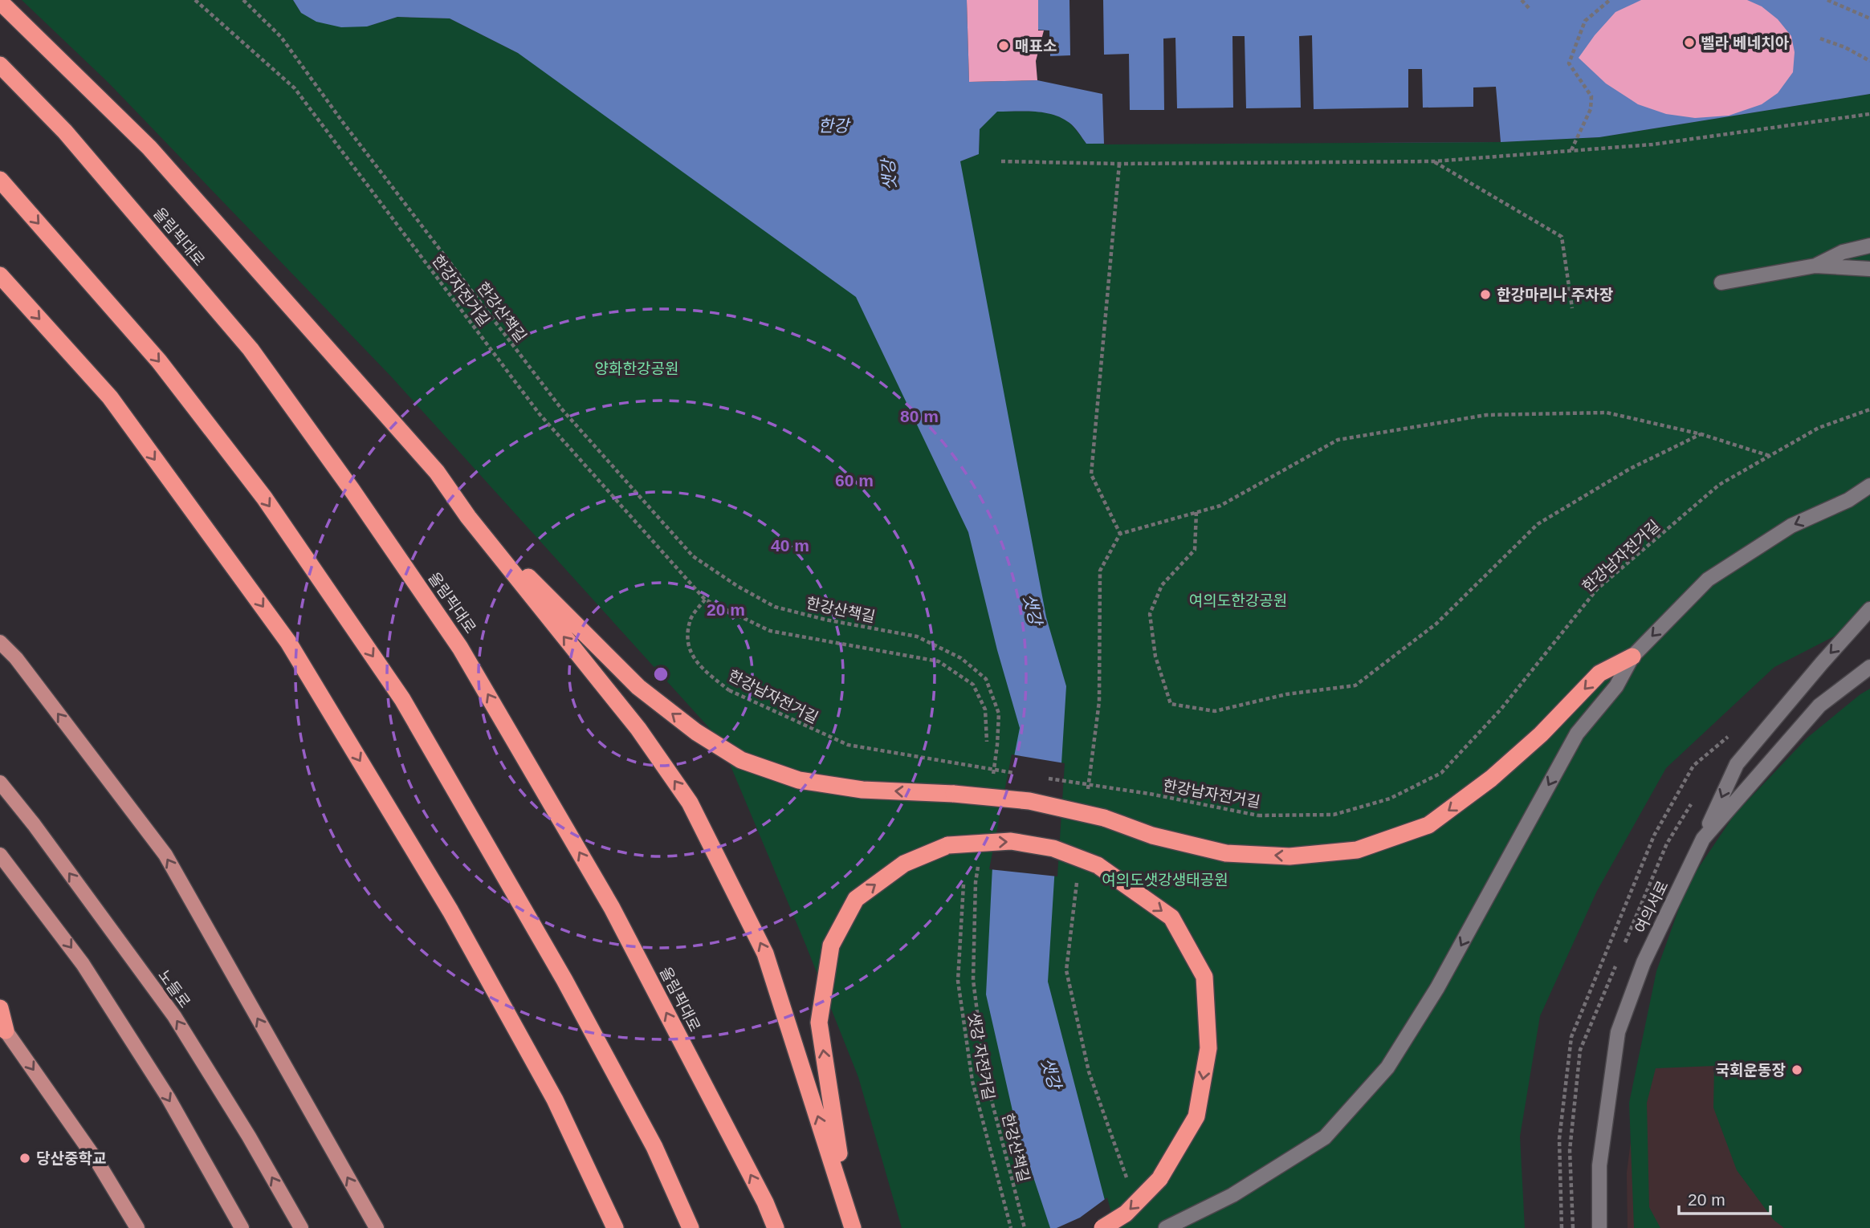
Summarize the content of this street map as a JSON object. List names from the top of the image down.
{
  "streets": {
    "highway": ["올림픽대로"],
    "main road": ["여의서로", "노들로"],
    "path": [
      "한강자전거길",
      "한강산책길",
      "한강남자전거길",
      "샛강 자전거길"
    ]
  },
  "crossings": [
    ["한강자전거길", "한강남자전거길"]
  ],
  "water": ["한강", "샛강"],
  "parks": ["양화한강공원", "여의도한강공원", "여의도샛강생태공원"],
  "places": [
    "벨라 베네치아",
    "매표소",
    "한강마리나 주차장",
    "국회운동장",
    "당산중학교"
  ],
  "scale_bar": "20 m",
  "rings": [
    "80 m",
    "60 m",
    "40 m",
    "20 m"
  ]
}
